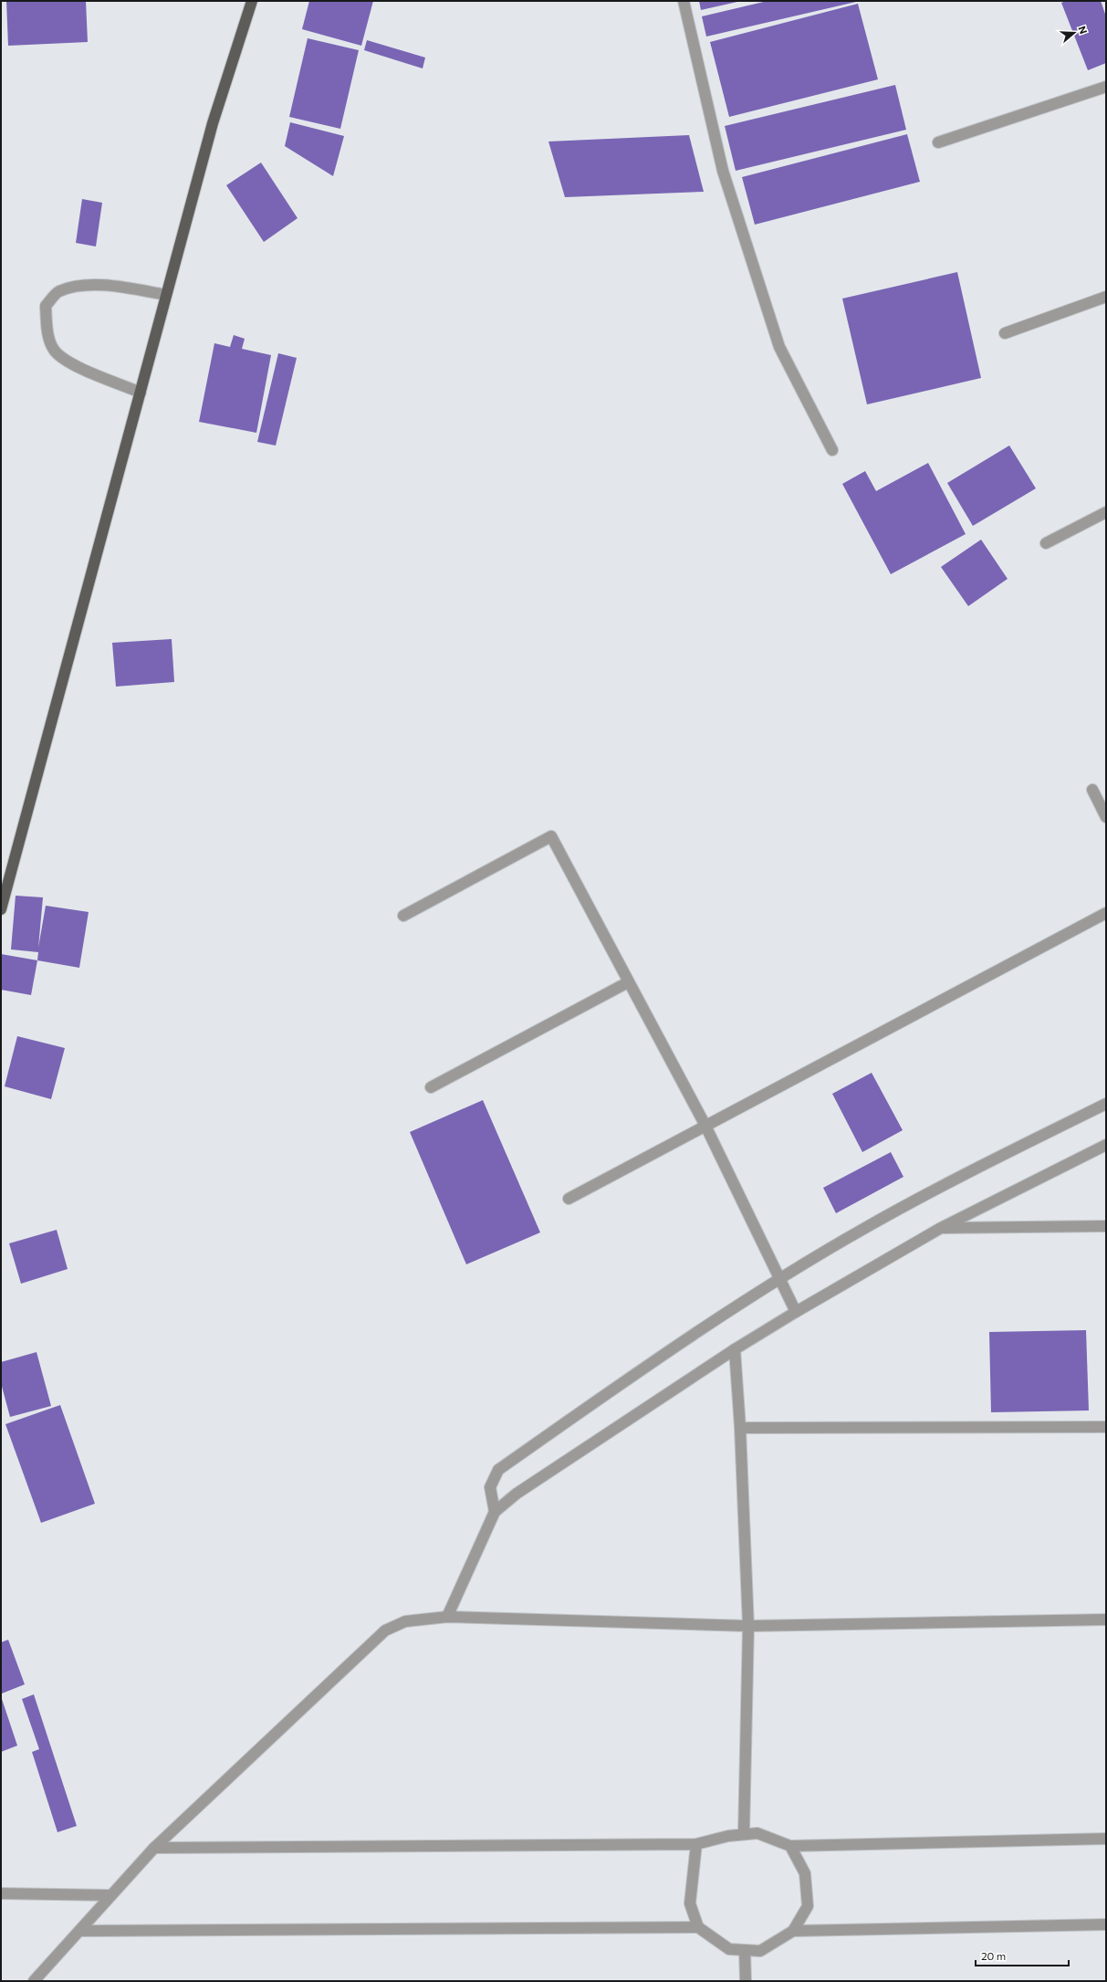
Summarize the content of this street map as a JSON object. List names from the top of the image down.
{
  "scale_bar": "20 m",
  "north": "right"
}
